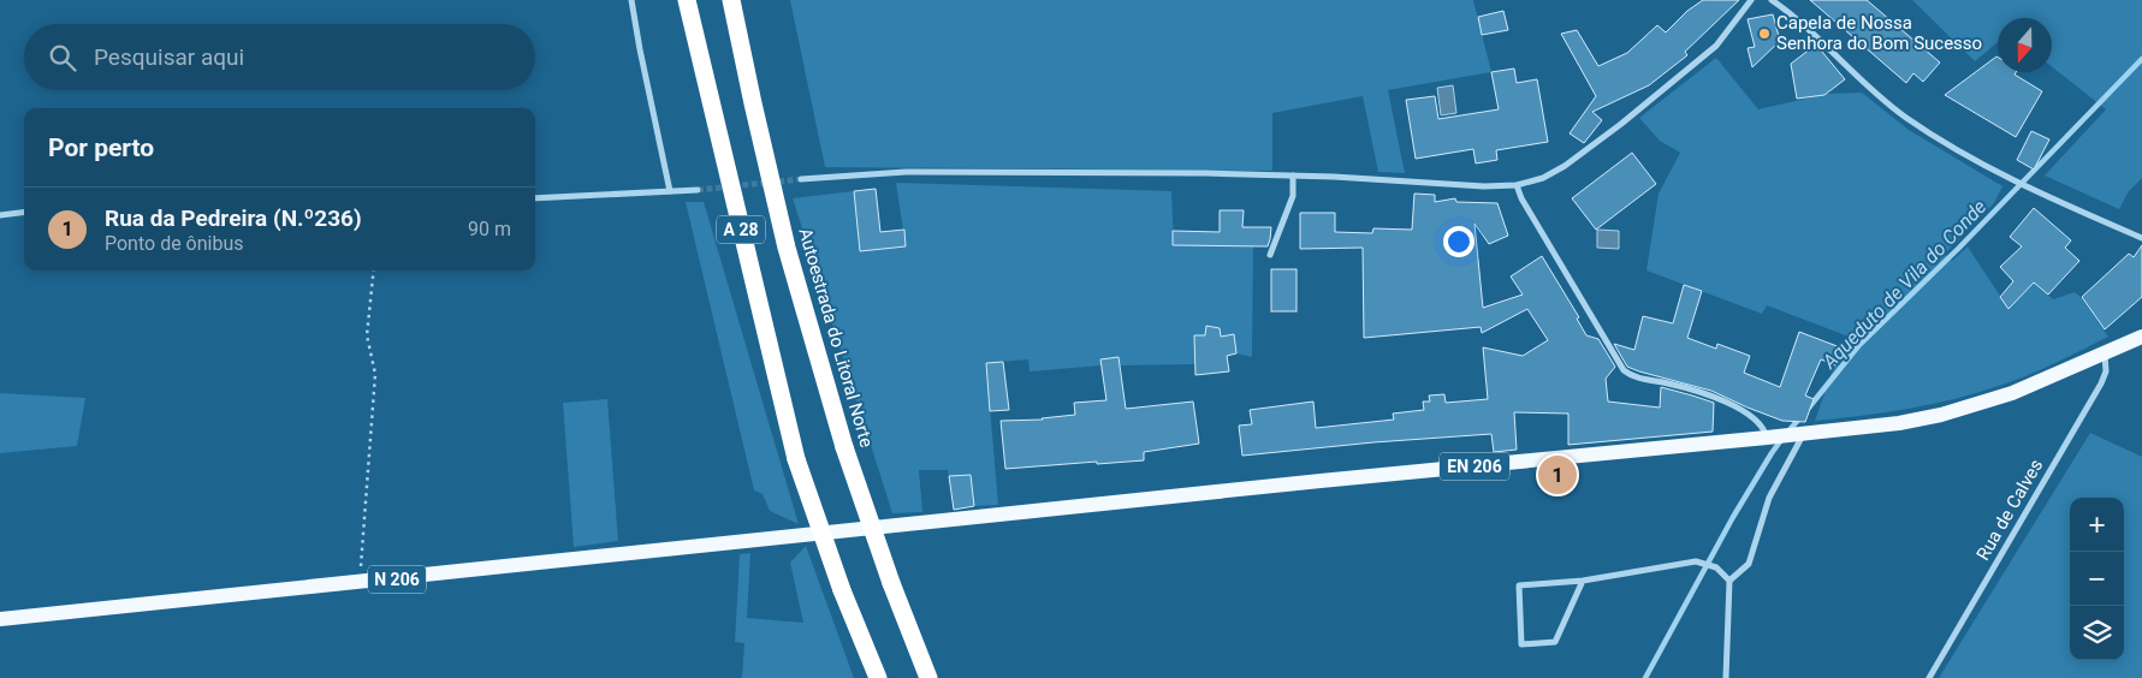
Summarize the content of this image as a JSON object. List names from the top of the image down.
{
  "streets": {
    "highway": ["A 28", "Autoestrada do Litoral Norte"],
    "main road": ["EN 206", "N 206"],
    "street": ["Rua de Calves"]
  },
  "crossings": [
    ["EN 206", "Rua de Calves"],
    ["EN 206", "N 206"]
  ],
  "water": ["Aqueduto de Vila do Conde"],
  "places": ["Capela de Nossa Senhora do Bom Sucesso"],
  "north": "bottom",
  "page": {
    "search": "Pesquisar aqui",
    "heading": "Por perto",
    "list": [
      {
        "mark": "1",
        "name": "Rua da Pedreira (N.º236)",
        "note": "Ponto de ônibus",
        "value": "90 m"
      }
    ],
    "pins": "1",
    "map_buttons": ["+", "−"]
  }
}
